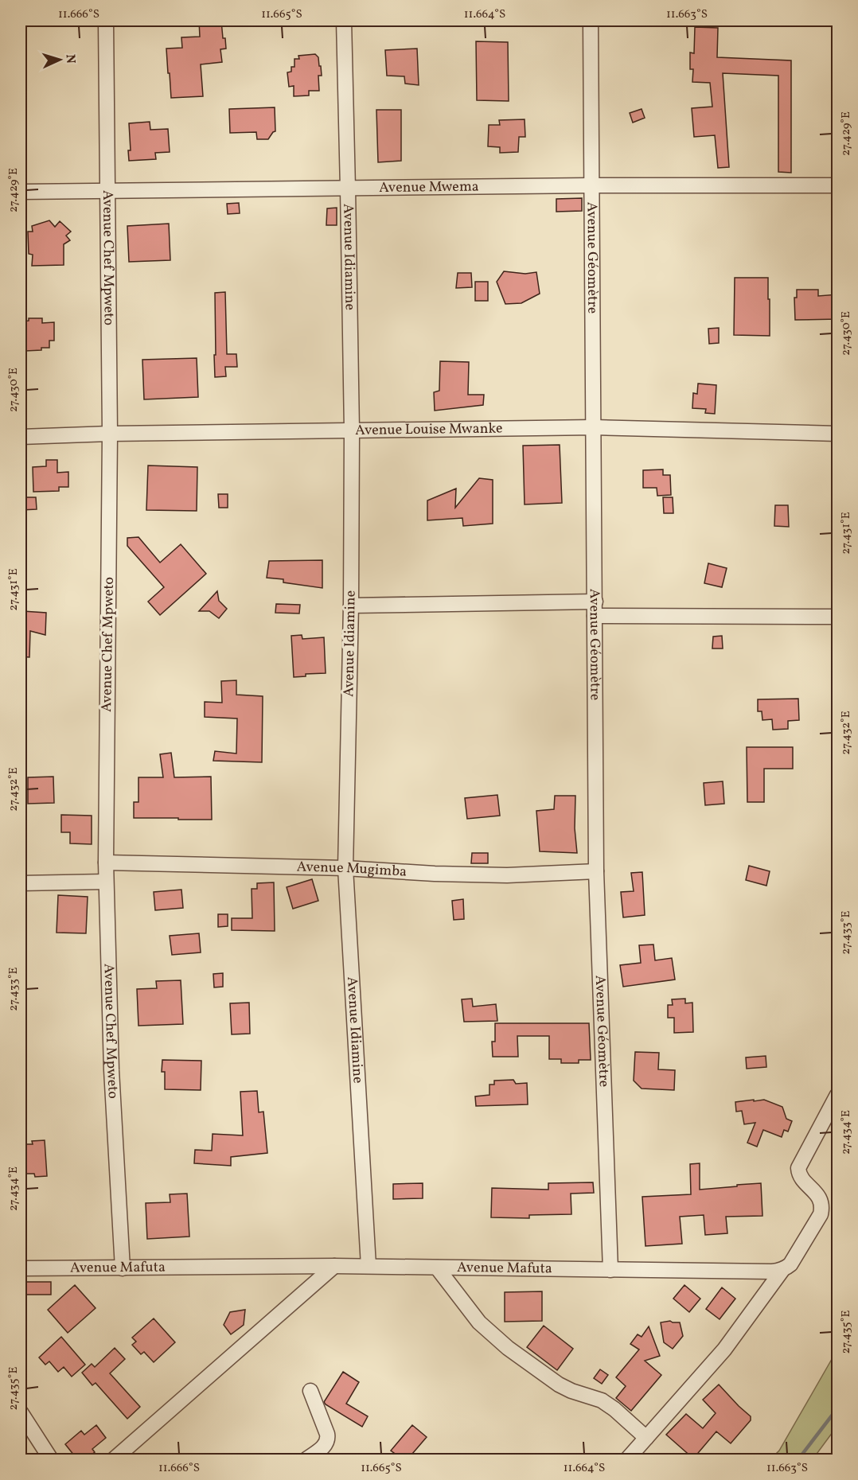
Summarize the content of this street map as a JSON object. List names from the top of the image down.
{
  "streets": {
    "street": [
      "Avenue Mwema",
      "Avenue Idiamine",
      "Avenue Chef Mpweto",
      "Avenue Géomètre",
      "Avenue Louise Mwanke",
      "Avenue Mugimba",
      "Avenue Mafuta"
    ]
  },
  "crossings": [
    ["Avenue Mwema", "Avenue Idiamine"],
    ["Avenue Mwema", "Avenue Chef Mpweto"],
    ["Avenue Mwema", "Avenue Géomètre"],
    ["Avenue Idiamine", "Avenue Louise Mwanke"],
    ["Avenue Idiamine", "Avenue Mugimba"],
    ["Avenue Idiamine", "Avenue Mafuta"],
    ["Avenue Chef Mpweto", "Avenue Louise Mwanke"],
    ["Avenue Chef Mpweto", "Avenue Mugimba"],
    ["Avenue Chef Mpweto", "Avenue Mafuta"],
    ["Avenue Géomètre", "Avenue Louise Mwanke"],
    ["Avenue Géomètre", "Avenue Mugimba"],
    ["Avenue Géomètre", "Avenue Mafuta"]
  ],
  "north": "right",
  "coordinates": [
    "11.666°S",
    "11.665°S",
    "11.664°S",
    "11.663°S",
    "27.429°E",
    "27.430°E",
    "27.431°E",
    "27.432°E",
    "27.433°E",
    "27.434°E",
    "27.435°E"
  ]
}
